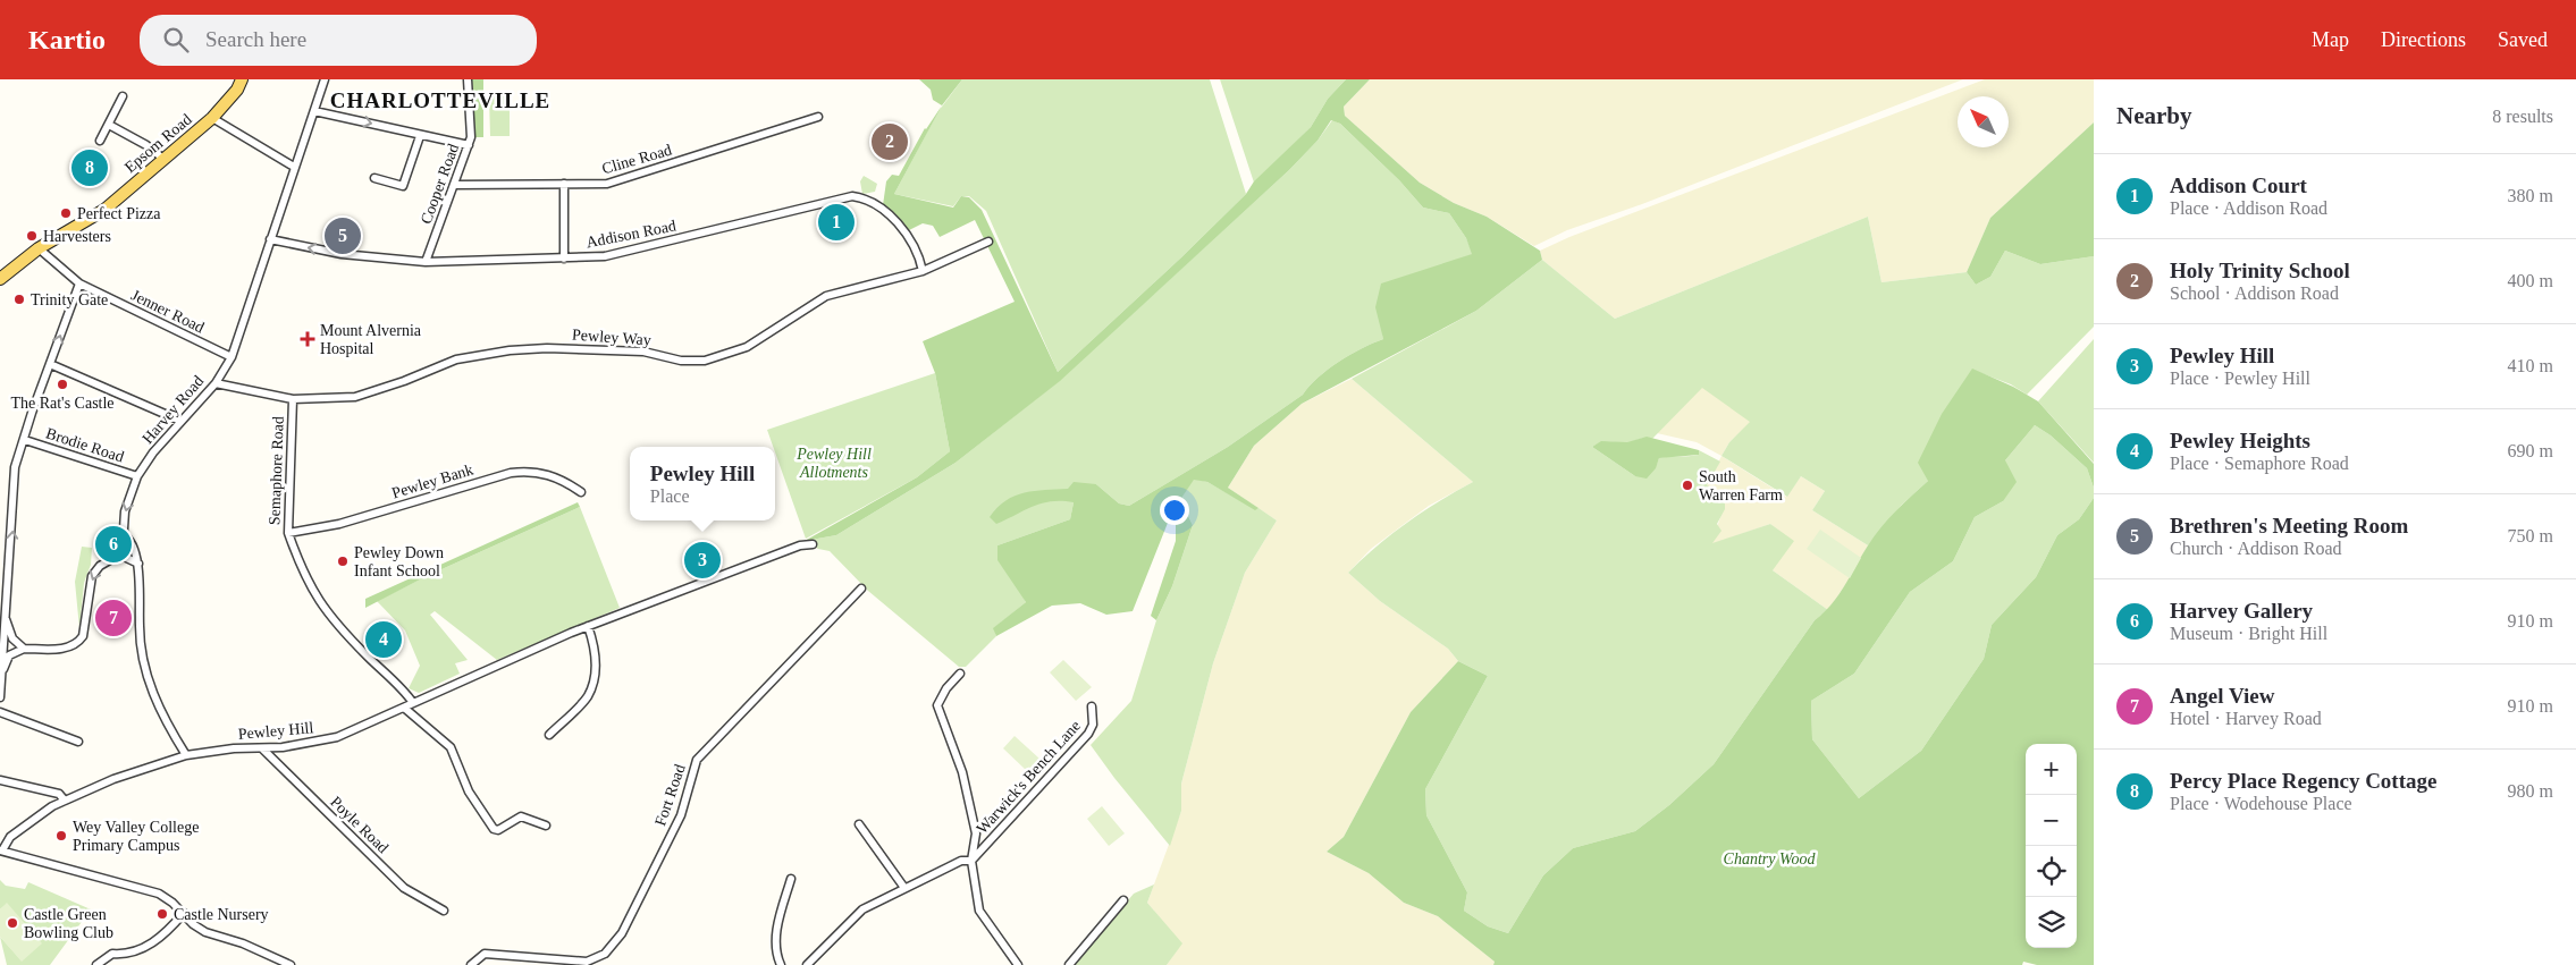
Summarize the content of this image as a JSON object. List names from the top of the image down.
{
  "streets": {
    "main road": ["Epsom Road"],
    "street": [
      "Cline Road",
      "Cooper Road",
      "Addison Road",
      "Jenner Road",
      "Pewley Way",
      "Harvey Road",
      "Brodie Road",
      "Semaphore Road",
      "Pewley Bank",
      "Pewley Hill",
      "Warwick's Bench Lane",
      "Fort Road",
      "Poyle Road"
    ]
  },
  "crossings": [
    ["Epsom Road", "Jenner Road"],
    ["Cline Road", "Cooper Road"],
    ["Cooper Road", "Addison Road"],
    ["Addison Road", "Pewley Way"],
    ["Addison Road", "Harvey Road"],
    ["Jenner Road", "Harvey Road"],
    ["Pewley Way", "Harvey Road"],
    ["Pewley Way", "Semaphore Road"],
    ["Harvey Road", "Brodie Road"],
    ["Semaphore Road", "Pewley Bank"],
    ["Semaphore Road", "Pewley Hill"],
    ["Pewley Hill", "Poyle Road"]
  ],
  "districts": ["CHARLOTTEVILLE"],
  "parks": ["Pewley Hill Allotments", "Chantry Wood"],
  "places": {
    "other": [
      "Perfect Pizza",
      "Harvesters",
      "Trinity Gate",
      "The Rat's Castle",
      "South Warren Farm",
      "Pewley Down Infant School",
      "Wey Valley College Primary Campus",
      "Castle Nursery",
      "Castle Green Bowling Club"
    ],
    "health": ["Mount Alvernia Hospital"]
  },
  "north": "top left",
  "page": {
    "header": "Kartio",
    "search": "Search here",
    "nav": ["Map", "Directions", "Saved"],
    "heading": ["Nearby", "8 results"],
    "pins": [
      "2",
      "8",
      "1",
      "5",
      "6",
      "3",
      "7",
      "4"
    ],
    "list": [
      {
        "mark": "1",
        "name": "Addison Court",
        "note": "Place · Addison Road",
        "value": "380 m"
      },
      {
        "mark": "2",
        "name": "Holy Trinity School",
        "note": "School · Addison Road",
        "value": "400 m"
      },
      {
        "mark": "3",
        "name": "Pewley Hill",
        "note": "Place · Pewley Hill",
        "value": "410 m"
      },
      {
        "mark": "4",
        "name": "Pewley Heights",
        "note": "Place · Semaphore Road",
        "value": "690 m"
      },
      {
        "mark": "5",
        "name": "Brethren's Meeting Room",
        "note": "Church · Addison Road",
        "value": "750 m"
      },
      {
        "mark": "6",
        "name": "Harvey Gallery",
        "note": "Museum · Bright Hill",
        "value": "910 m"
      },
      {
        "mark": "7",
        "name": "Angel View",
        "note": "Hotel · Harvey Road",
        "value": "910 m"
      },
      {
        "mark": "8",
        "name": "Percy Place Regency Cottage",
        "note": "Place · Wodehouse Place",
        "value": "980 m"
      }
    ],
    "popup": ["Pewley Hill", "Place"],
    "map_buttons": ["+", "−"]
  }
}
